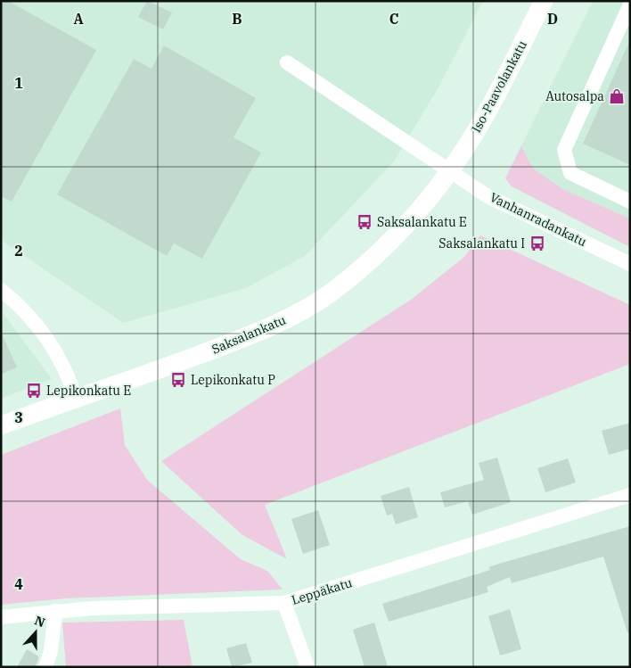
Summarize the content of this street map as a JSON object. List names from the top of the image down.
{
  "streets": {
    "main road": ["Iso-Paavolankatu", "Saksalankatu"],
    "street": ["Vanhanradankatu", "Leppäkatu"]
  },
  "crossings": [
    ["Iso-Paavolankatu", "Vanhanradankatu"],
    ["Iso-Paavolankatu", "Saksalankatu"],
    ["Vanhanradankatu", "Saksalankatu"]
  ],
  "places": {
    "shop": ["Autosalpa"],
    "bus stop": [
      "Saksalankatu E",
      "Saksalankatu I",
      "Lepikonkatu P",
      "Lepikonkatu E"
    ]
  },
  "north": "top",
  "grid": {
    "columns": [
      "A",
      "B",
      "C",
      "D"
    ],
    "rows": [
      "1",
      "2",
      "3",
      "4"
    ]
  }
}
